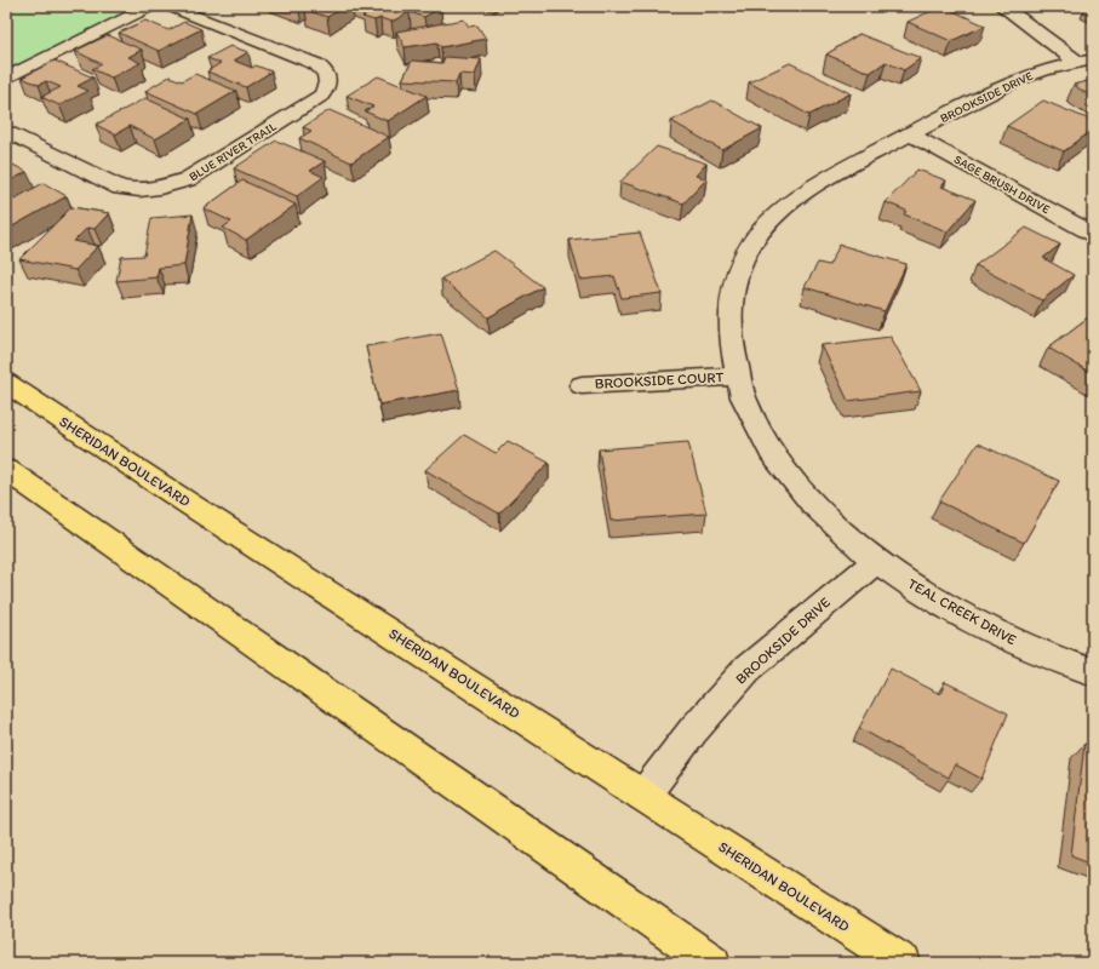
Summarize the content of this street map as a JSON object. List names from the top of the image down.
{
  "streets": {
    "main road": ["SHERIDAN BOULEVARD"],
    "street": [
      "BROOKSIDE DRIVE",
      "BLUE RIVER TRAIL",
      "SAGE BRUSH DRIVE",
      "BROOKSIDE COURT",
      "TEAL CREEK DRIVE"
    ]
  },
  "crossings": [
    ["BROOKSIDE DRIVE", "SAGE BRUSH DRIVE"],
    ["BROOKSIDE DRIVE", "SHERIDAN BOULEVARD"],
    ["BROOKSIDE DRIVE", "TEAL CREEK DRIVE"],
    ["SAGE BRUSH DRIVE", "TEAL CREEK DRIVE"],
    ["BROOKSIDE COURT", "TEAL CREEK DRIVE"]
  ]
}
